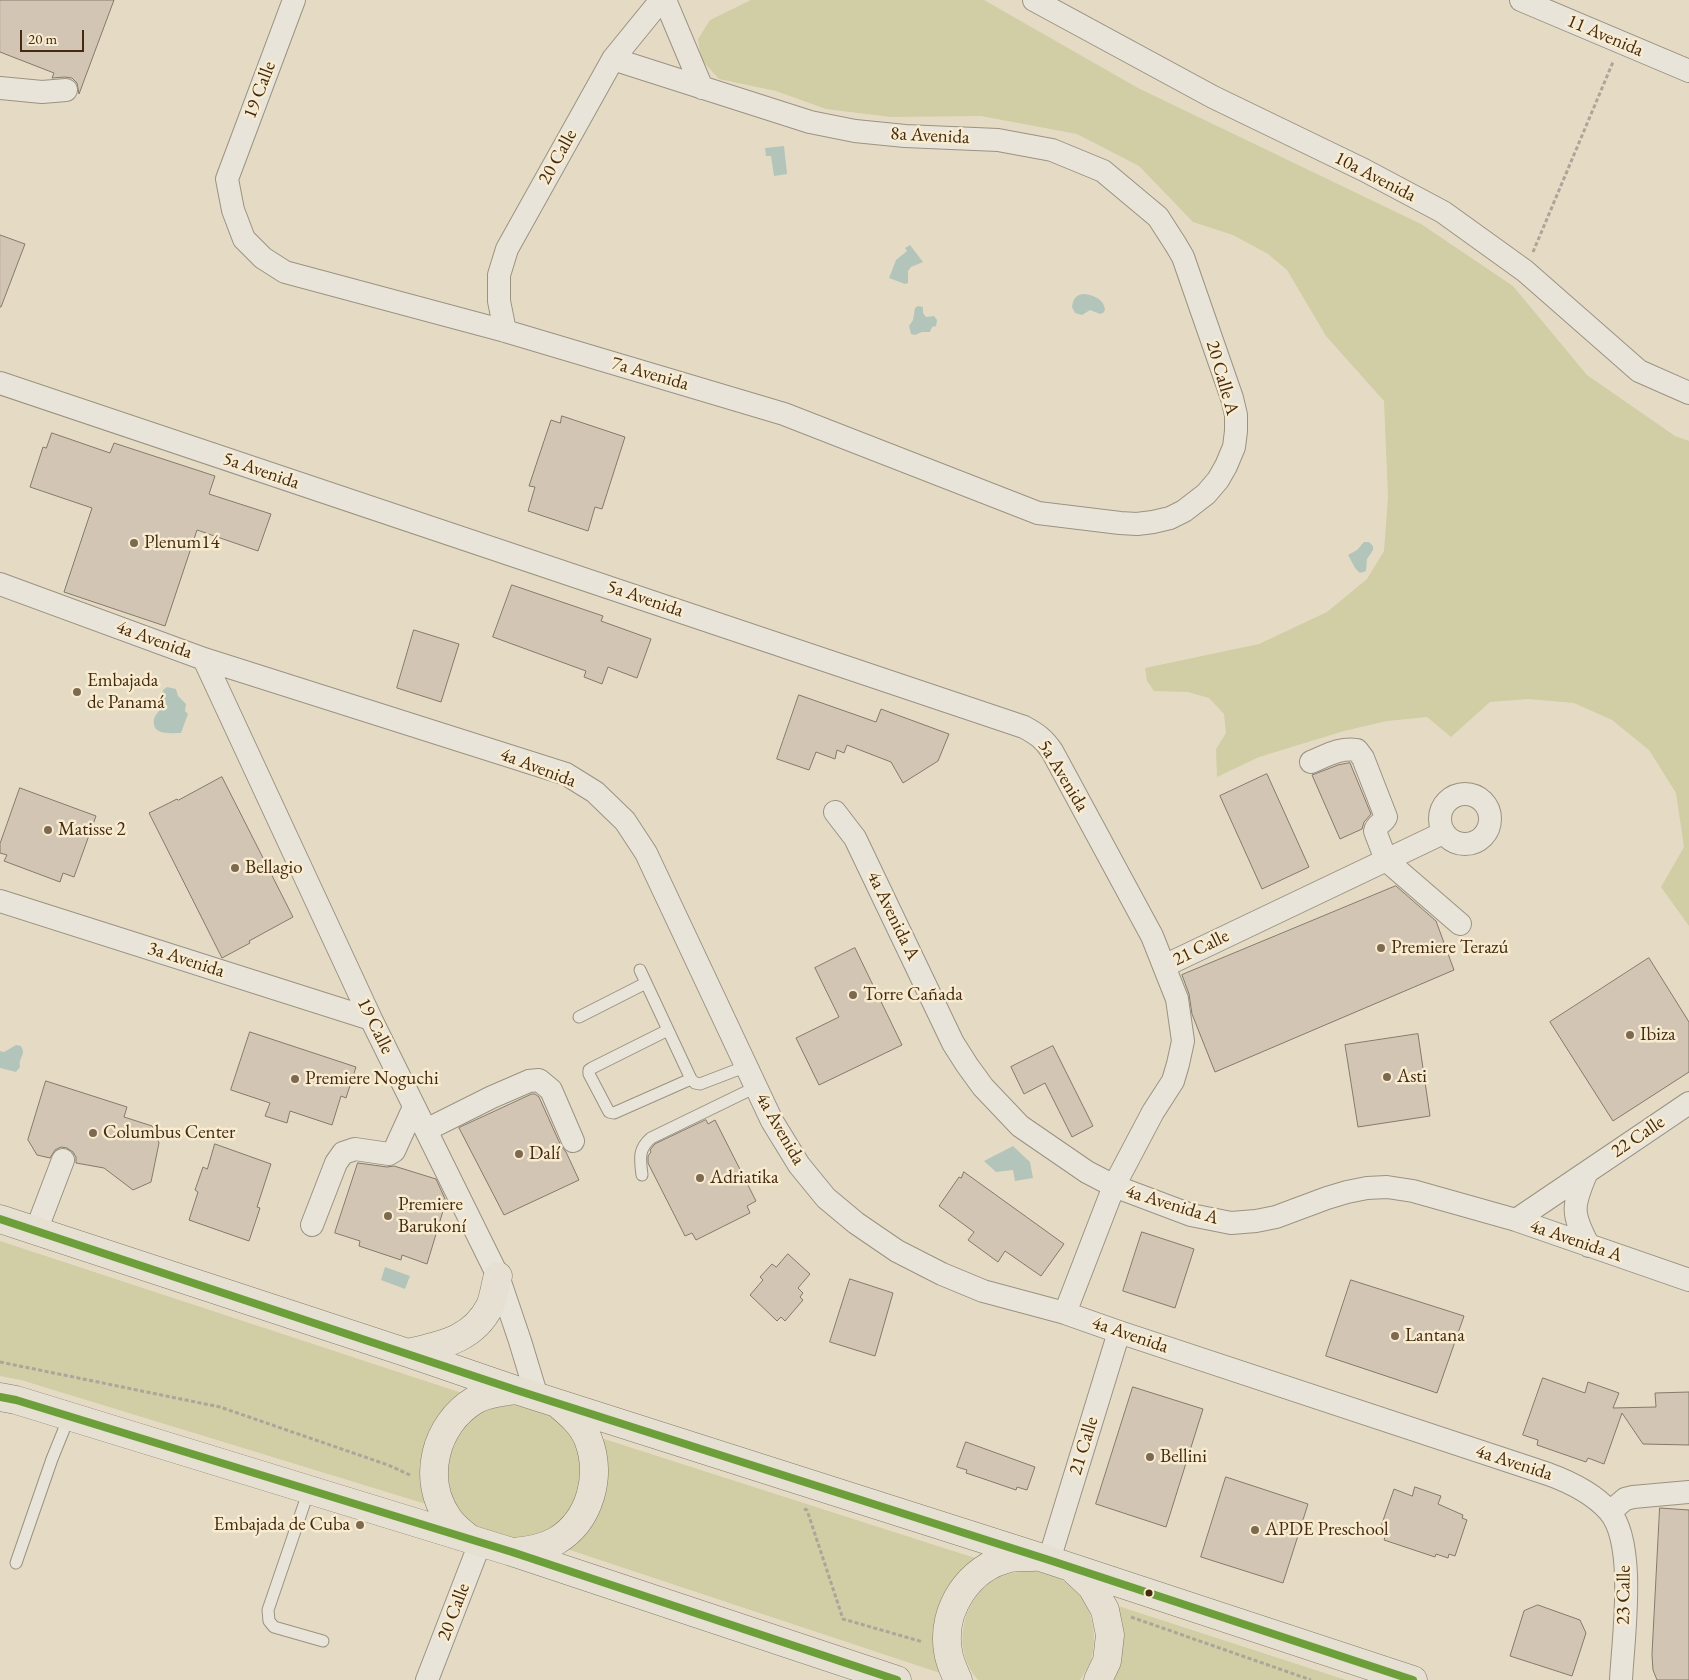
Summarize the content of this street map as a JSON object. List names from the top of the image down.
{
  "streets": {
    "street": [
      "11 Avenida",
      "19 Calle",
      "8a Avenida",
      "20 Calle",
      "10a Avenida",
      "7a Avenida",
      "20 Calle A",
      "5a Avenida",
      "4a Avenida",
      "4a Avenida A",
      "21 Calle",
      "3a Avenida",
      "22 Calle",
      "23 Calle"
    ]
  },
  "crossings": [
    ["19 Calle", "20 Calle"],
    ["19 Calle", "7a Avenida"],
    ["19 Calle", "4a Avenida"],
    ["19 Calle", "3a Avenida"],
    ["8a Avenida", "20 Calle"],
    ["8a Avenida", "20 Calle A"],
    ["20 Calle", "7a Avenida"],
    ["7a Avenida", "20 Calle A"],
    ["5a Avenida", "21 Calle"],
    ["4a Avenida", "21 Calle"],
    ["4a Avenida", "23 Calle"],
    ["4a Avenida A", "21 Calle"],
    ["4a Avenida A", "22 Calle"]
  ],
  "places": [
    "Plenum14",
    "Embajada de Panamá",
    "Matisse 2",
    "Bellagio",
    "Premiere Terazú",
    "Torre Cañada",
    "Ibiza",
    "Asti",
    "Premiere Noguchi",
    "Columbus Center",
    "Dalí",
    "Adriatika",
    "Premiere Barukoní",
    "Lantana",
    "Bellini",
    "Embajada de Cuba",
    "APDE Preschool"
  ],
  "scale_bar": "20 m"
}
